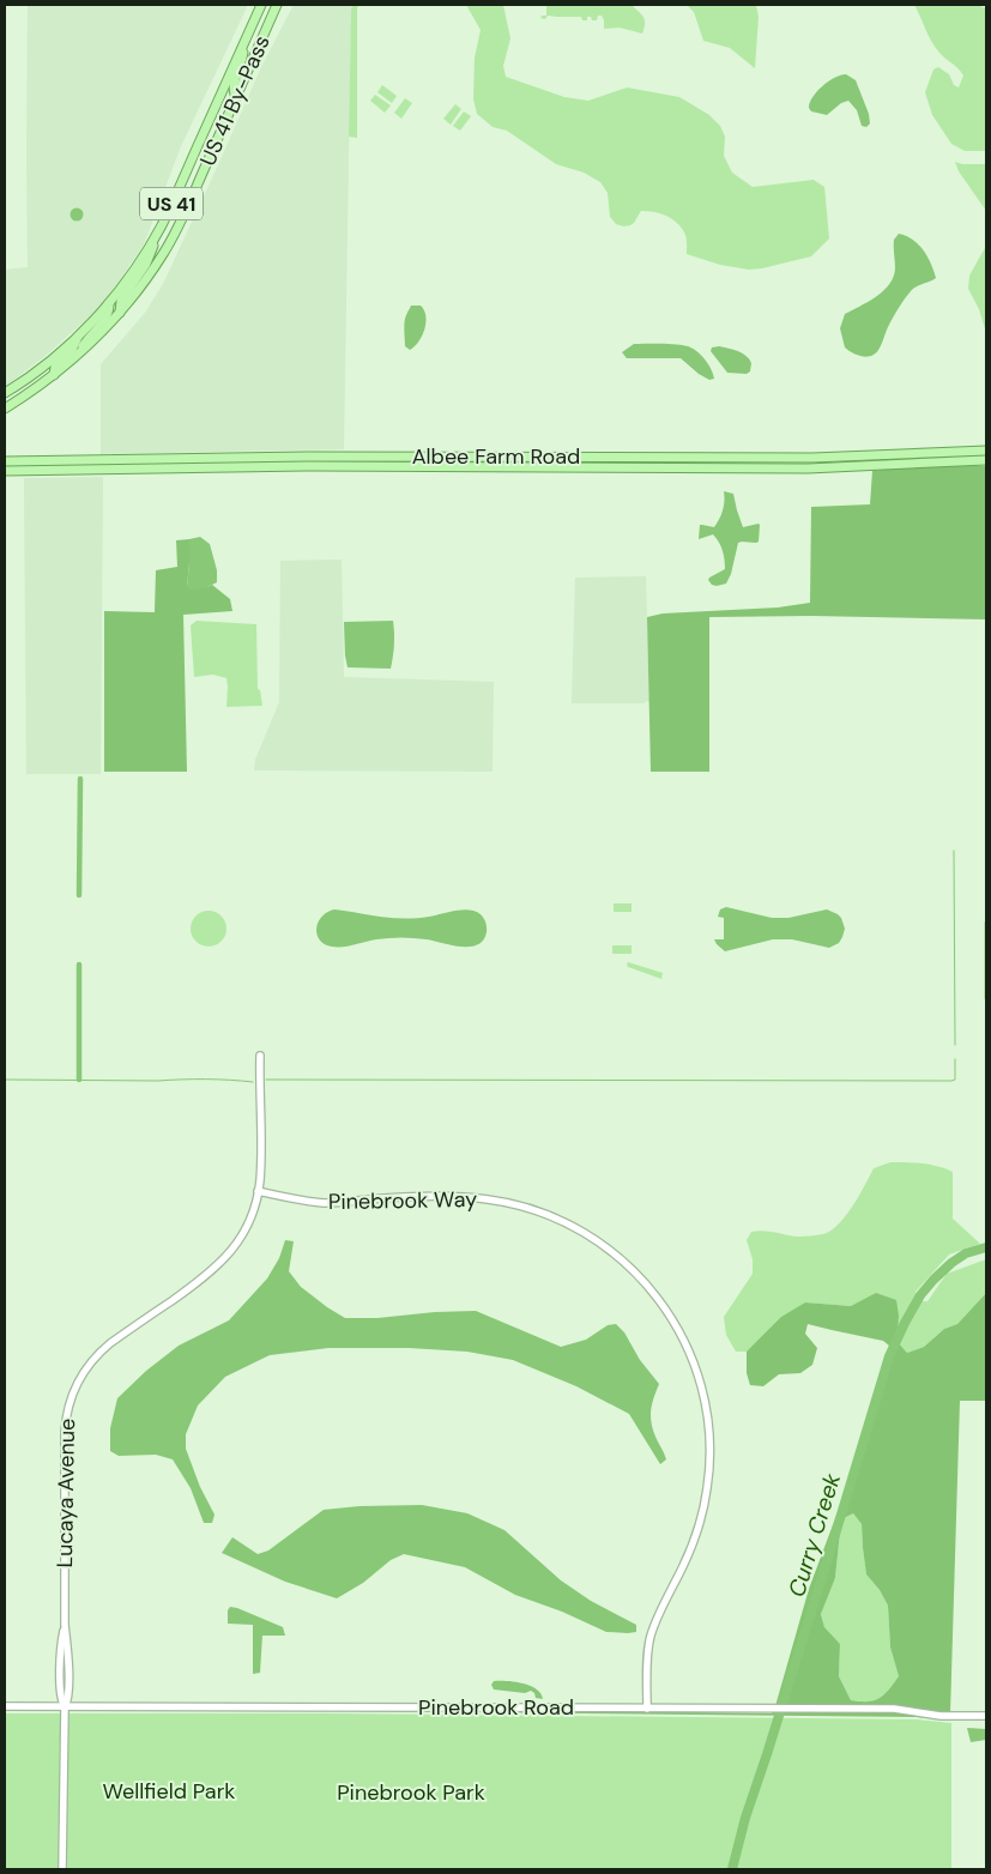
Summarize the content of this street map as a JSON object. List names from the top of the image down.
{
  "streets": {
    "main road": ["US 41 By-Pass", "US 41", "Albee Farm Road"],
    "street": ["Pinebrook Way", "Lucaya Avenue", "Pinebrook Road"]
  },
  "crossings": [
    ["Pinebrook Way", "Lucaya Avenue"],
    ["Pinebrook Way", "Pinebrook Road"],
    ["Lucaya Avenue", "Pinebrook Road"]
  ],
  "water": ["Curry Creek"],
  "parks": ["Wellfield Park", "Pinebrook Park"]
}
